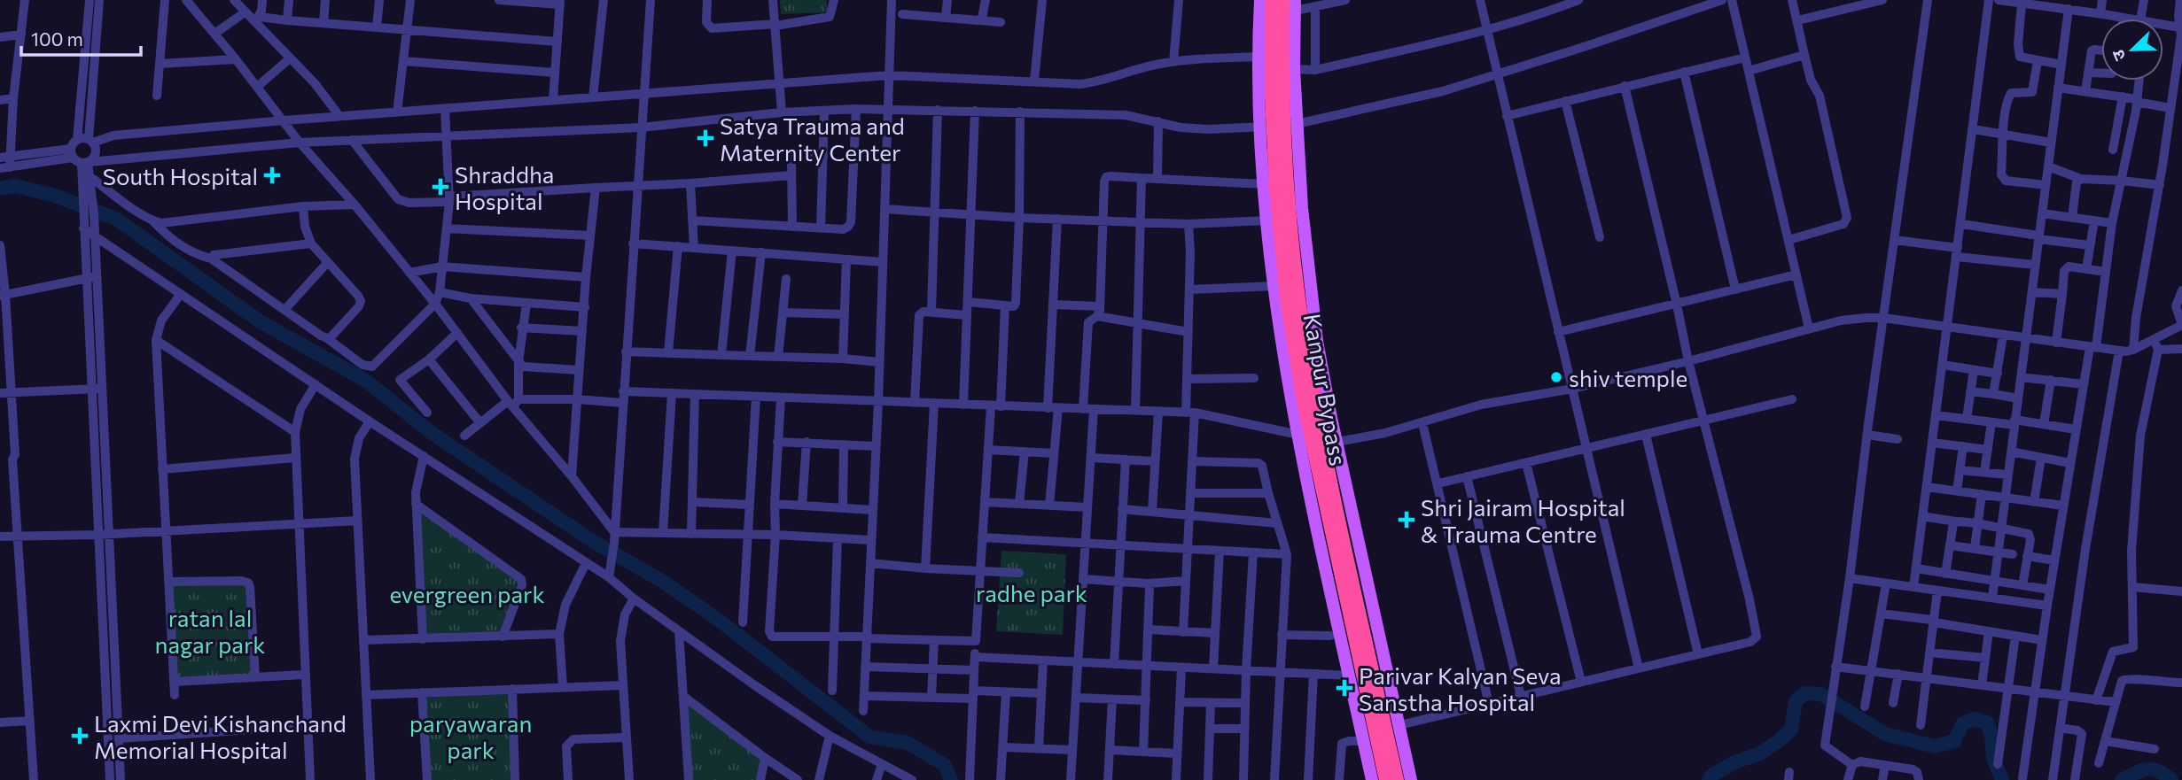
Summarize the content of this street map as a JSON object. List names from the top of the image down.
{
  "streets": {
    "highway": ["Kanpur Bypass"]
  },
  "parks": [
    "radhe park",
    "evergreen park",
    "ratan lal nagar park",
    "paryawaran park"
  ],
  "places": {
    "health": [
      "Satya Trauma and Maternity Center",
      "South Hospital",
      "Shraddha Hospital",
      "Shri Jairam Hospital & Trauma Centre",
      "Parivar Kalyan Seva Sanstha Hospital",
      "Laxmi Devi Kishanchand Memorial Hospital"
    ],
    "other": ["shiv temple"]
  },
  "scale_bar": "100 m",
  "north": "bottom left"
}
